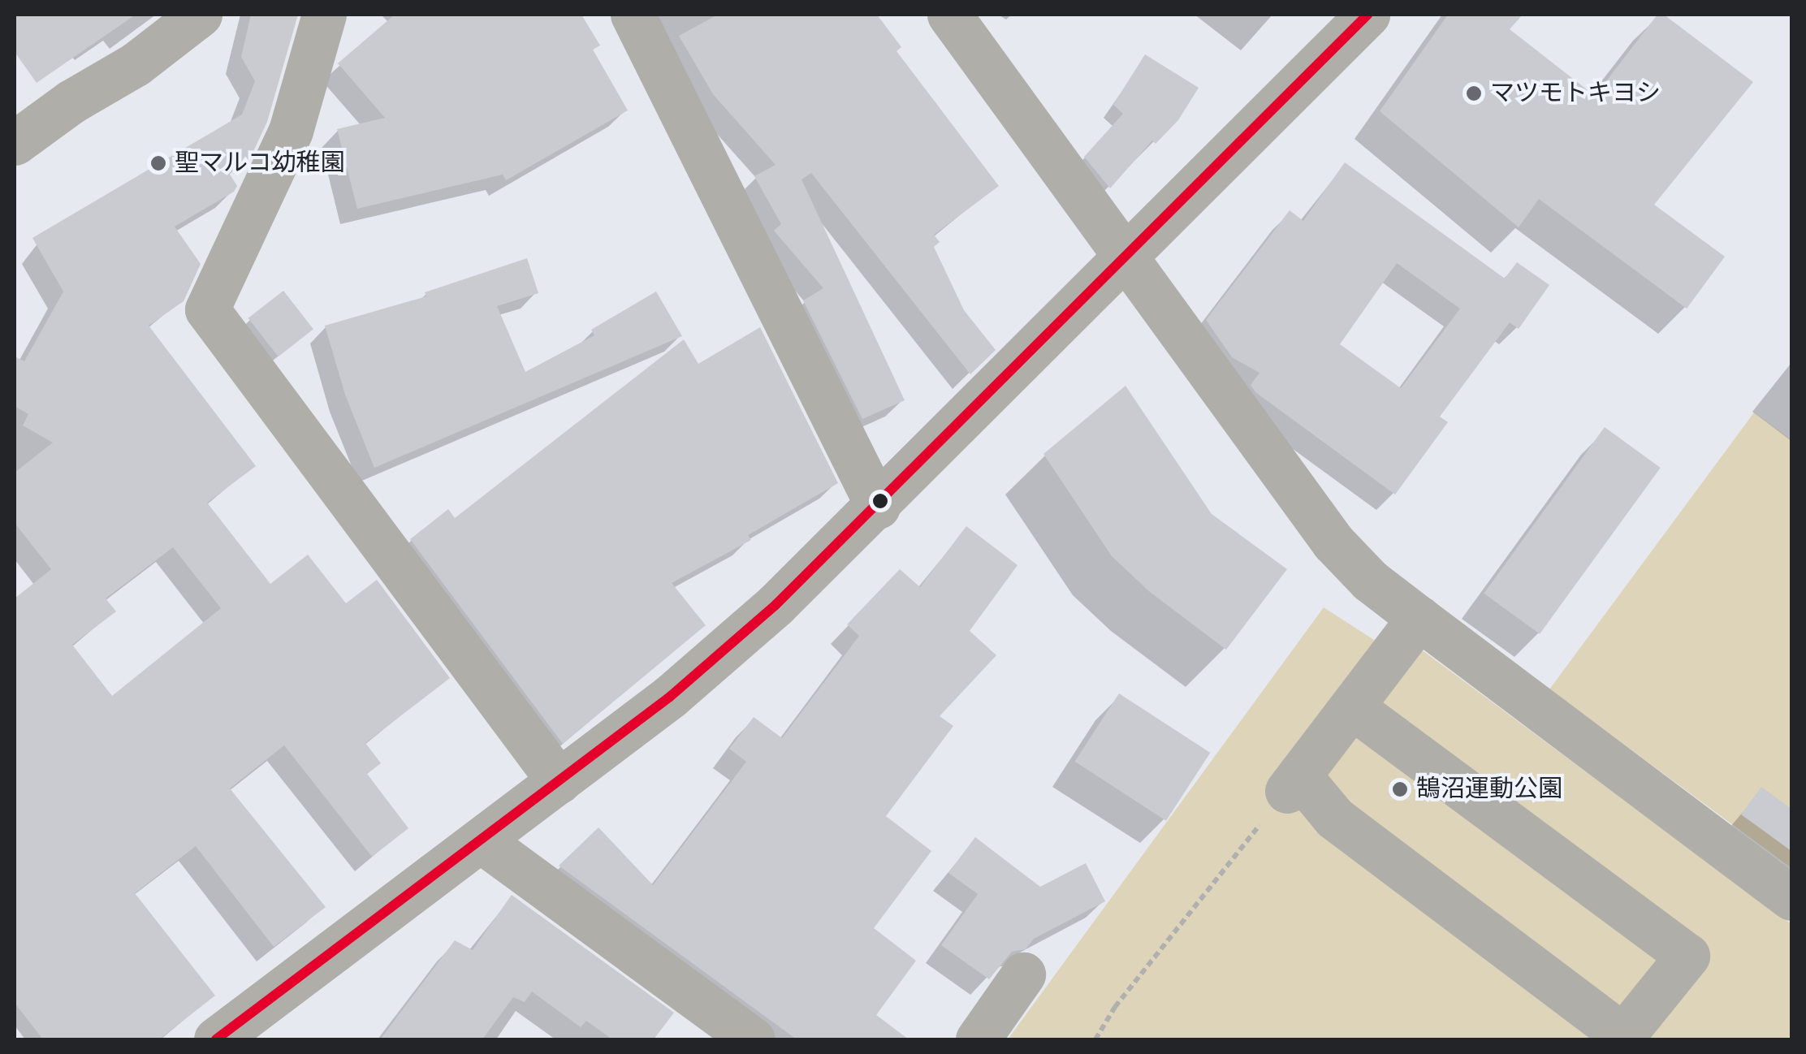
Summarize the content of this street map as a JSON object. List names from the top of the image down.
{
  "places": ["マツモトキヨシ", "聖マルコ幼稚園", "鵠沼運動公園"]
}
